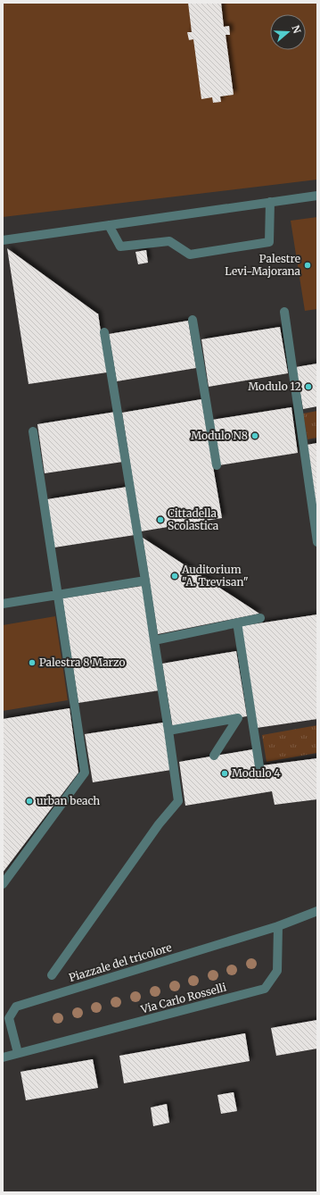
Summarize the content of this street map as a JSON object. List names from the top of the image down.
{
  "streets": {
    "street": ["Piazzale del tricolore", "Via Carlo Rosselli"]
  },
  "crossings": [
    ["Piazzale del tricolore", "Via Carlo Rosselli"]
  ],
  "places": [
    "Palestre Levi-Majorana",
    "Modulo 12",
    "Modulo N8",
    "Cittadella Scolastica",
    "Auditorium \"A. Trevisan\"",
    "Palestra 8 Marzo",
    "Modulo 4",
    "urban beach"
  ],
  "north": "right"
}
